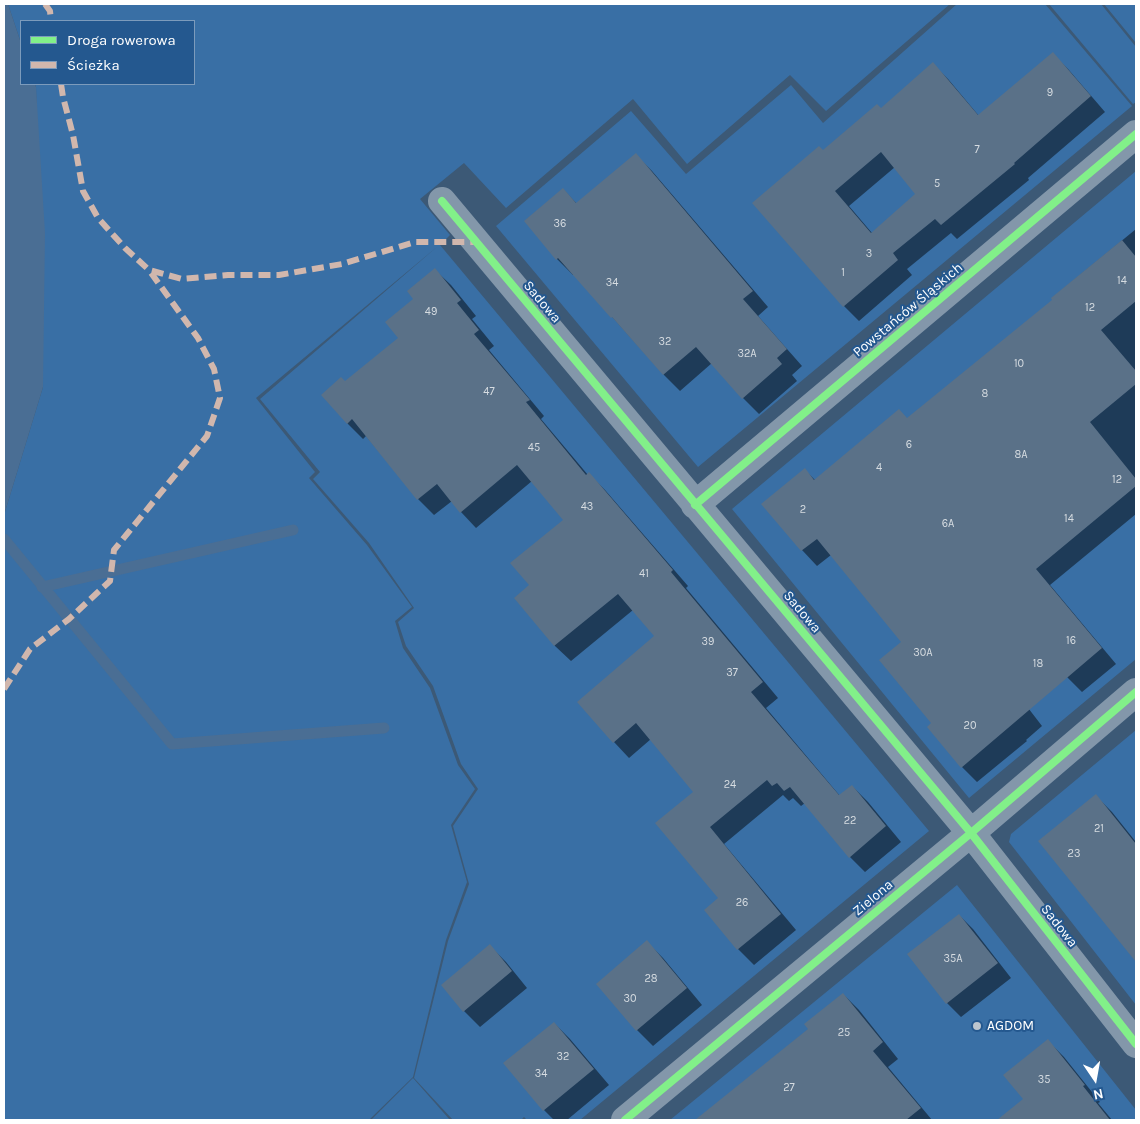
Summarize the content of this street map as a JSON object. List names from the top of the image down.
{
  "streets": {
    "street": ["Sadowa", "Powstańców Śląskich", "Zielona"]
  },
  "crossings": [
    ["Sadowa", "Powstańców Śląskich"],
    ["Sadowa", "Zielona"]
  ],
  "places": ["AGDOM"],
  "house_numbers": [
    "9",
    "7",
    "5",
    "36",
    "3",
    "1",
    "14",
    "34",
    "12",
    "49",
    "32",
    "32A",
    "10",
    "47",
    "8",
    "6",
    "45",
    "8A",
    "4",
    "12",
    "43",
    "2",
    "14",
    "6A",
    "41",
    "16",
    "39",
    "30A",
    "18",
    "37",
    "20",
    "24",
    "22",
    "21",
    "23",
    "26",
    "35A",
    "28",
    "30",
    "25",
    "32",
    "34",
    "35",
    "27"
  ],
  "legend": ["Droga rowerowa", "Ścieżka"],
  "north": "bottom"
}
